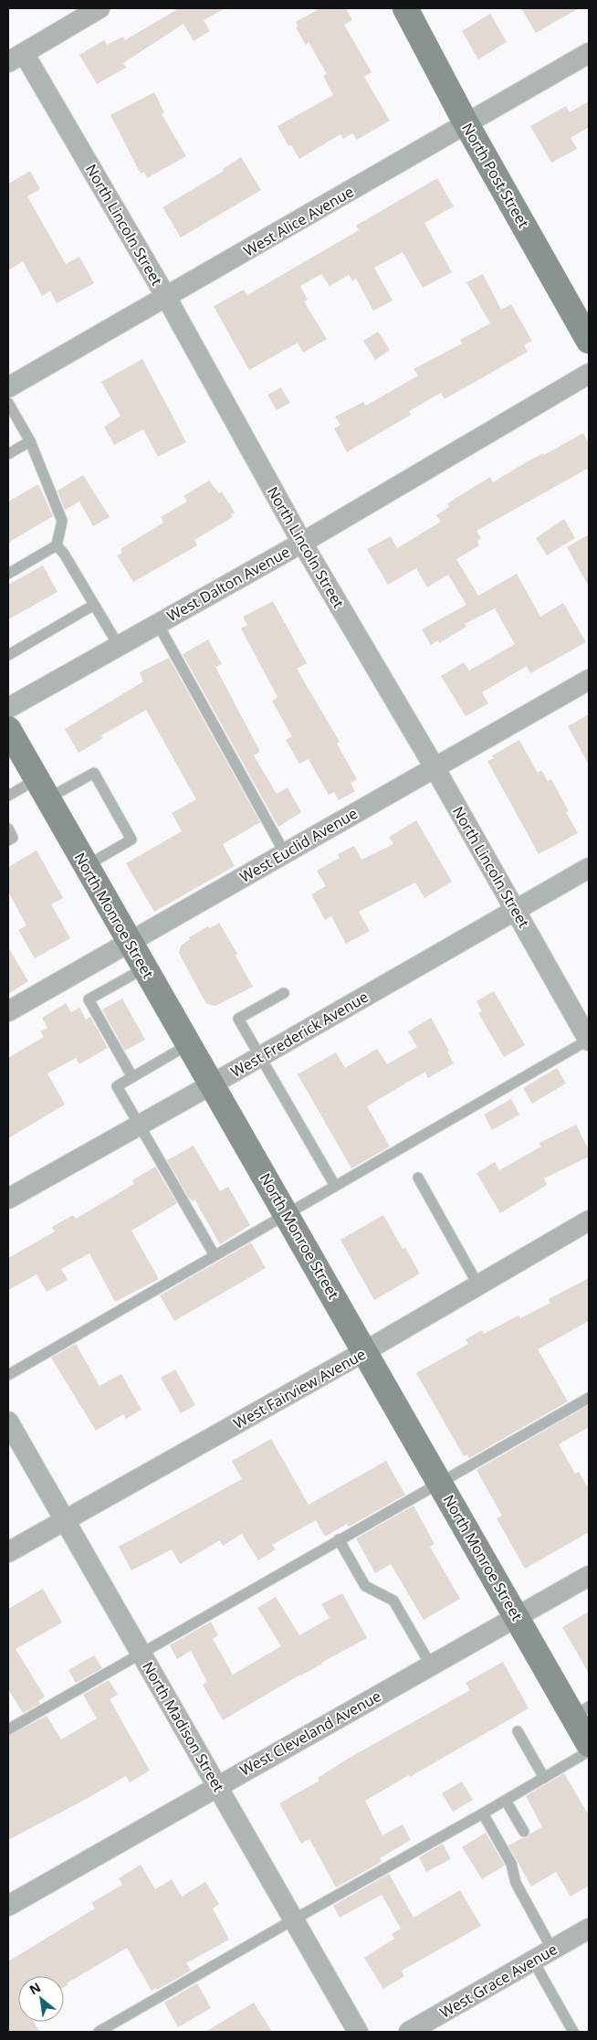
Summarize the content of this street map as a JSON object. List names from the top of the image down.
{
  "streets": {
    "main road": ["North Post Street", "North Monroe Street"],
    "street": [
      "West Alice Avenue",
      "North Lincoln Street",
      "West Dalton Avenue",
      "West Euclid Avenue",
      "West Frederick Avenue",
      "West Fairview Avenue",
      "North Madison Street",
      "West Cleveland Avenue",
      "West Grace Avenue"
    ]
  },
  "crossings": [
    ["North Post Street", "West Alice Avenue"],
    ["West Alice Avenue", "North Lincoln Street"],
    ["North Lincoln Street", "West Dalton Avenue"],
    ["North Lincoln Street", "West Euclid Avenue"],
    ["North Lincoln Street", "West Frederick Avenue"],
    ["West Euclid Avenue", "North Monroe Street"],
    ["North Monroe Street", "West Frederick Avenue"],
    ["North Monroe Street", "West Fairview Avenue"],
    ["North Monroe Street", "West Cleveland Avenue"],
    ["West Fairview Avenue", "North Madison Street"],
    ["North Madison Street", "West Cleveland Avenue"]
  ],
  "north": "top left"
}
